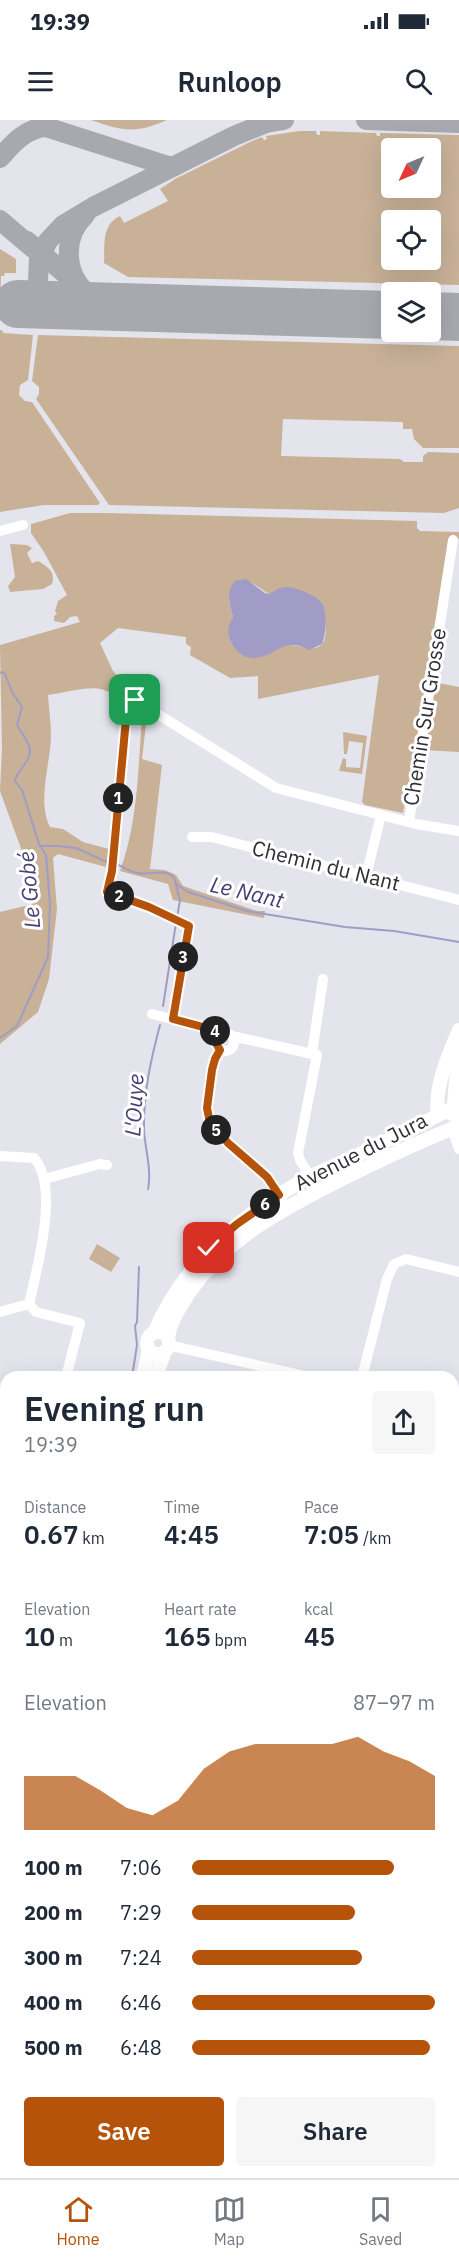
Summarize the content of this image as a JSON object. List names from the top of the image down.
{
  "streets": {
    "main road": ["Avenue du Jura"],
    "street": ["Chemin Sur Grosse", "Chemin du Nant"]
  },
  "water": ["Le Gobé", "Le Nant", "L'Ouye"],
  "north": "bottom left",
  "page": {
    "status": "19:39",
    "header": "Runloop",
    "pins": [
      "1",
      "2",
      "3",
      "4",
      "5",
      "6"
    ],
    "heading": ["Evening run", "19:39"],
    "stats": [
      ["Distance", "0.67 km"],
      ["Time", "4:45"],
      ["Pace", "7:05 /km"],
      ["Elevation", "10 m"],
      ["Heart rate", "165 bpm"],
      ["kcal", "45"]
    ],
    "chart": ["Elevation", "87–97 m"],
    "list": [
      {
        "name": "100 m",
        "note": "7:06"
      },
      {
        "name": "200 m",
        "note": "7:29"
      },
      {
        "name": "300 m",
        "note": "7:24"
      },
      {
        "name": "400 m",
        "note": "6:46"
      },
      {
        "name": "500 m",
        "note": "6:48"
      }
    ],
    "buttons": ["Save", "Share"],
    "tabs": ["Home", "Map", "Saved"]
  }
}
